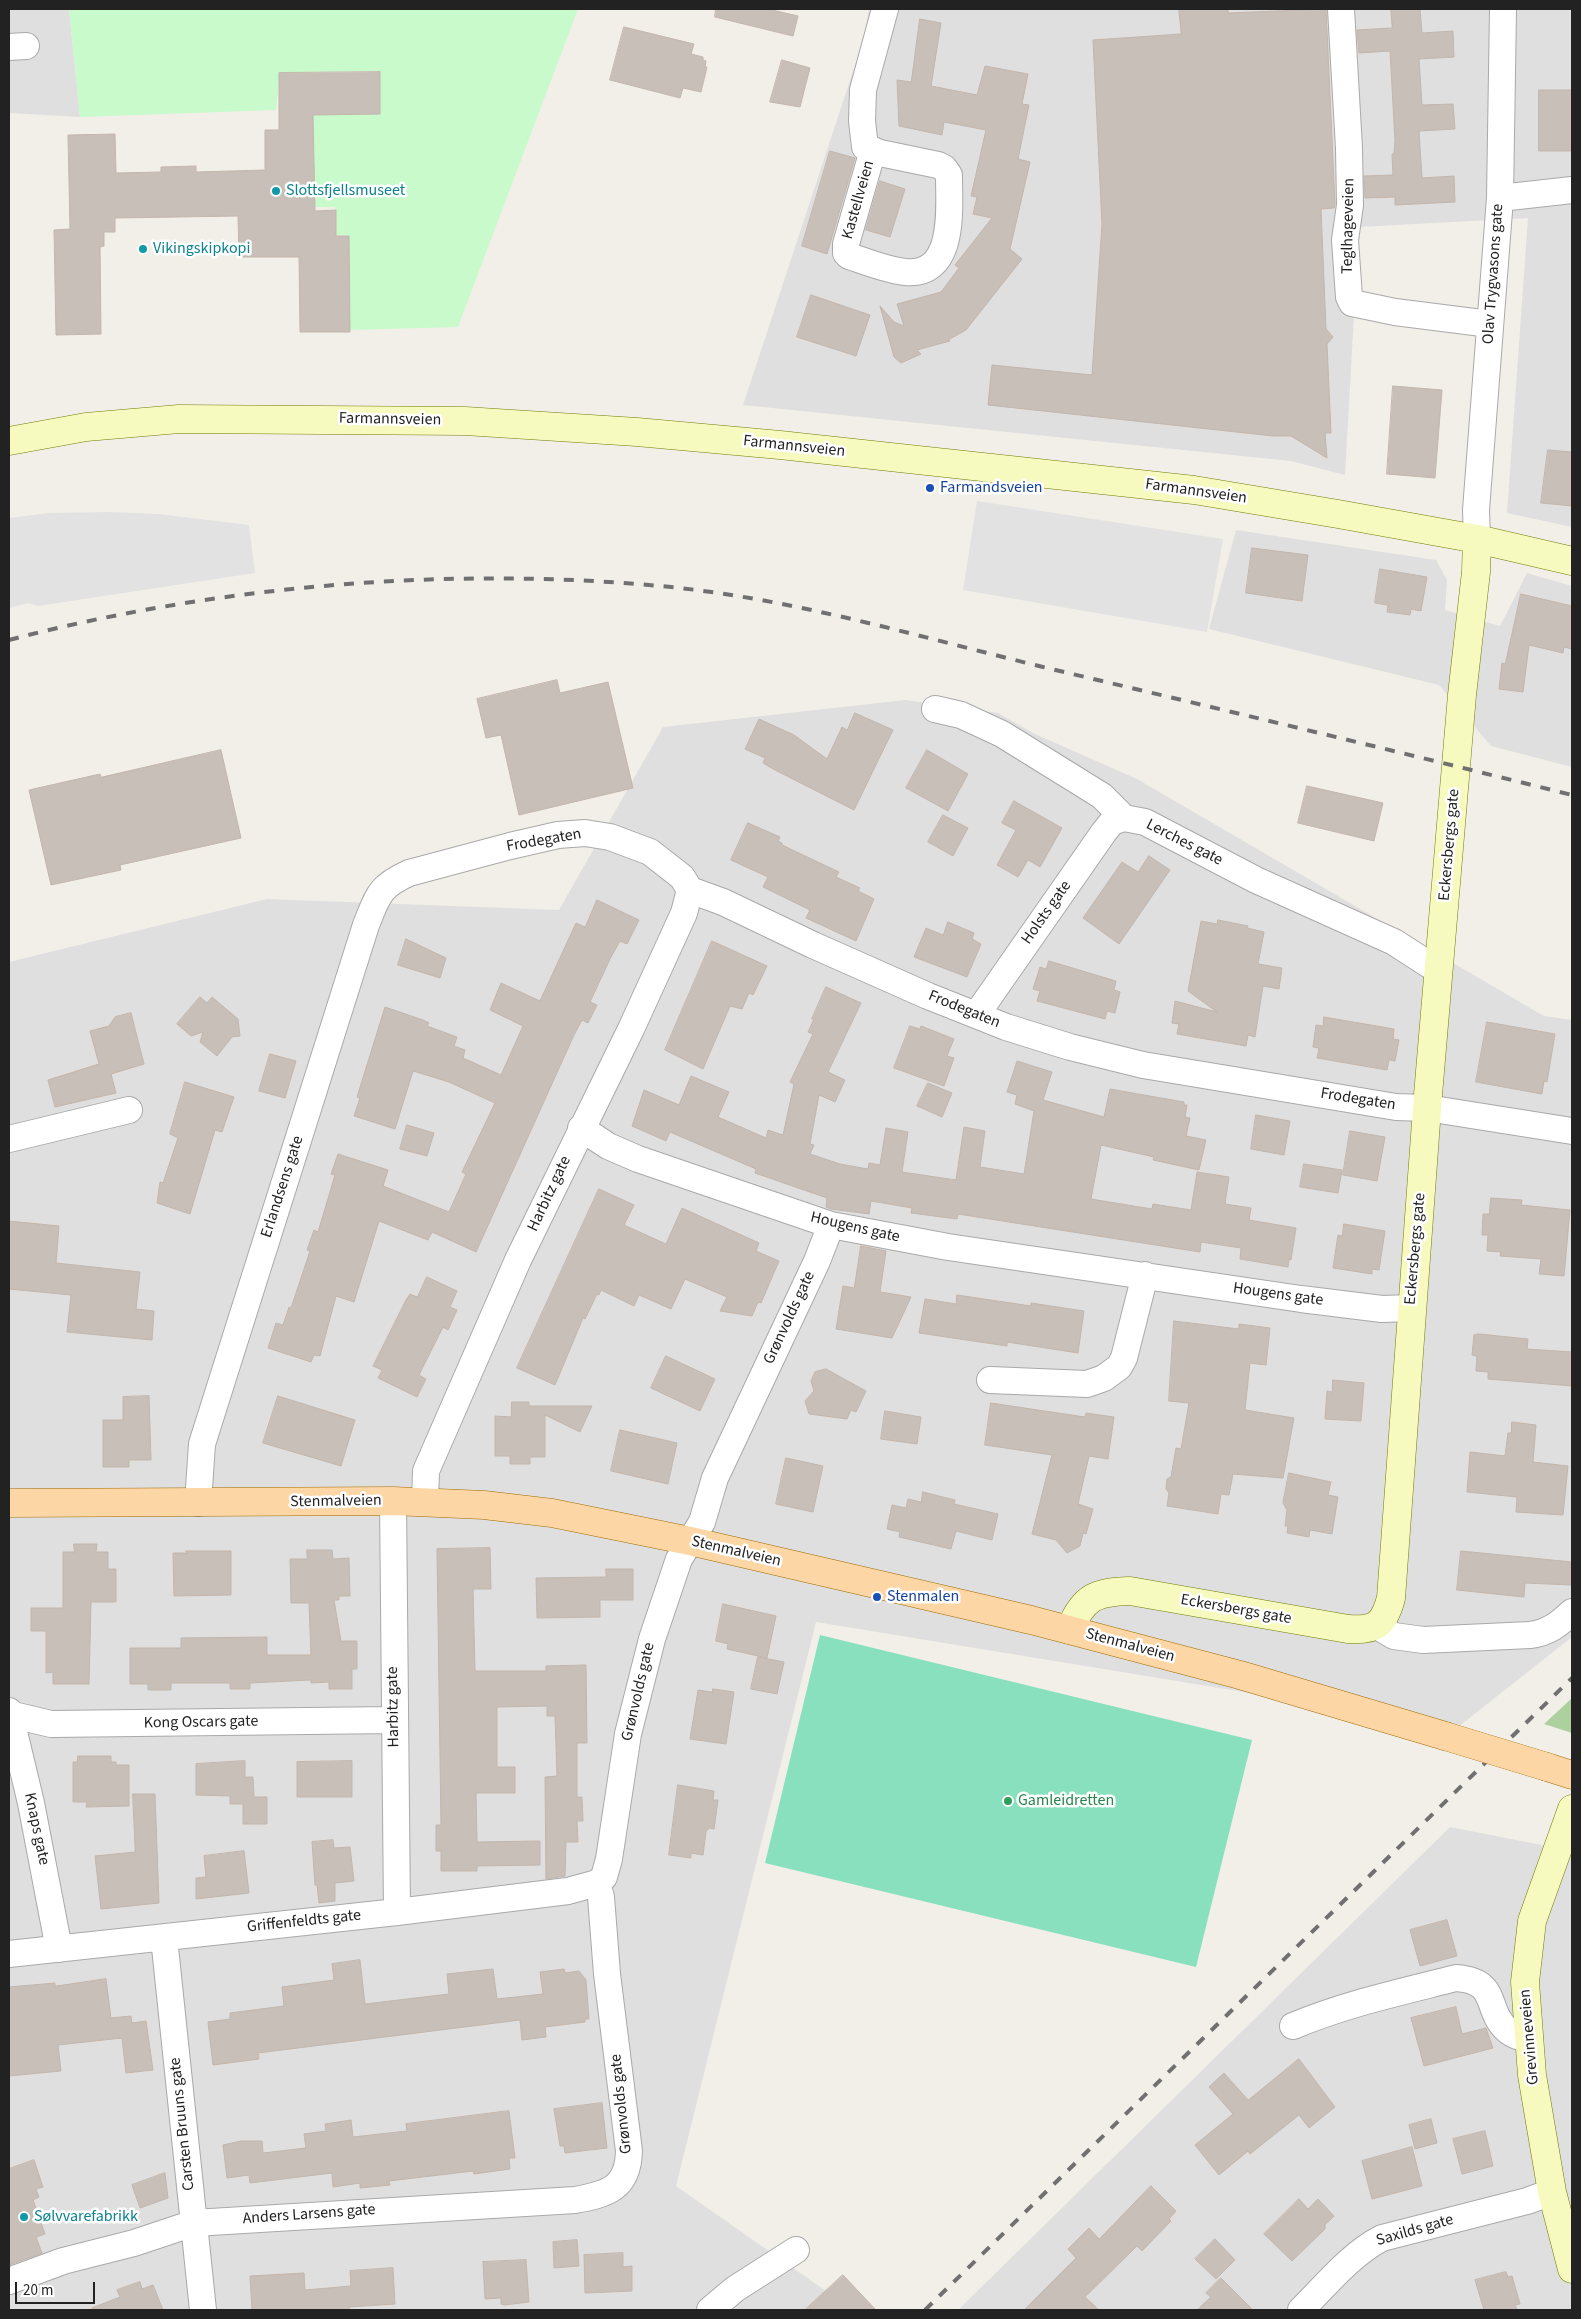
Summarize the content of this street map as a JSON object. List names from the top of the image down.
{
  "streets": {
    "main road": [
      "Farmannsveien",
      "Eckersbergs gate",
      "Stenmalveien",
      "Grevinneveien"
    ],
    "street": [
      "Kastellveien",
      "Teglhageveien",
      "Olav Trygvasons gate",
      "Frodegaten",
      "Lerches gate",
      "Holsts gate",
      "Erlandsens gate",
      "Harbitz gate",
      "Hougens gate",
      "Grønvolds gate",
      "Kong Oscars gate",
      "Knaps gate",
      "Griffenfeldts gate",
      "Carsten Bruuns gate",
      "Anders Larsens gate",
      "Saxilds gate"
    ]
  },
  "crossings": [
    ["Teglhageveien", "Olav Trygvasons gate"],
    ["Olav Trygvasons gate", "Farmannsveien"],
    ["Olav Trygvasons gate", "Eckersbergs gate"],
    ["Farmannsveien", "Eckersbergs gate"],
    ["Frodegaten", "Eckersbergs gate"],
    ["Frodegaten", "Holsts gate"],
    ["Frodegaten", "Erlandsens gate"],
    ["Frodegaten", "Harbitz gate"],
    ["Lerches gate", "Eckersbergs gate"],
    ["Lerches gate", "Holsts gate"],
    ["Eckersbergs gate", "Hougens gate"],
    ["Eckersbergs gate", "Stenmalveien"],
    ["Erlandsens gate", "Stenmalveien"],
    ["Harbitz gate", "Hougens gate"],
    ["Harbitz gate", "Stenmalveien"],
    ["Harbitz gate", "Kong Oscars gate"],
    ["Harbitz gate", "Griffenfeldts gate"],
    ["Hougens gate", "Grønvolds gate"],
    ["Grønvolds gate", "Stenmalveien"],
    ["Grønvolds gate", "Griffenfeldts gate"],
    ["Grønvolds gate", "Anders Larsens gate"],
    ["Kong Oscars gate", "Knaps gate"],
    ["Knaps gate", "Griffenfeldts gate"],
    ["Griffenfeldts gate", "Carsten Bruuns gate"],
    ["Grevinneveien", "Saxilds gate"],
    ["Carsten Bruuns gate", "Anders Larsens gate"]
  ],
  "places": [
    "Slottsfjellsmuseet",
    "Vikingskipkopi",
    "Farmandsveien",
    "Stenmalen",
    "Gamleidretten",
    "Sølvvarefabrikk"
  ],
  "scale_bar": "20 m"
}
